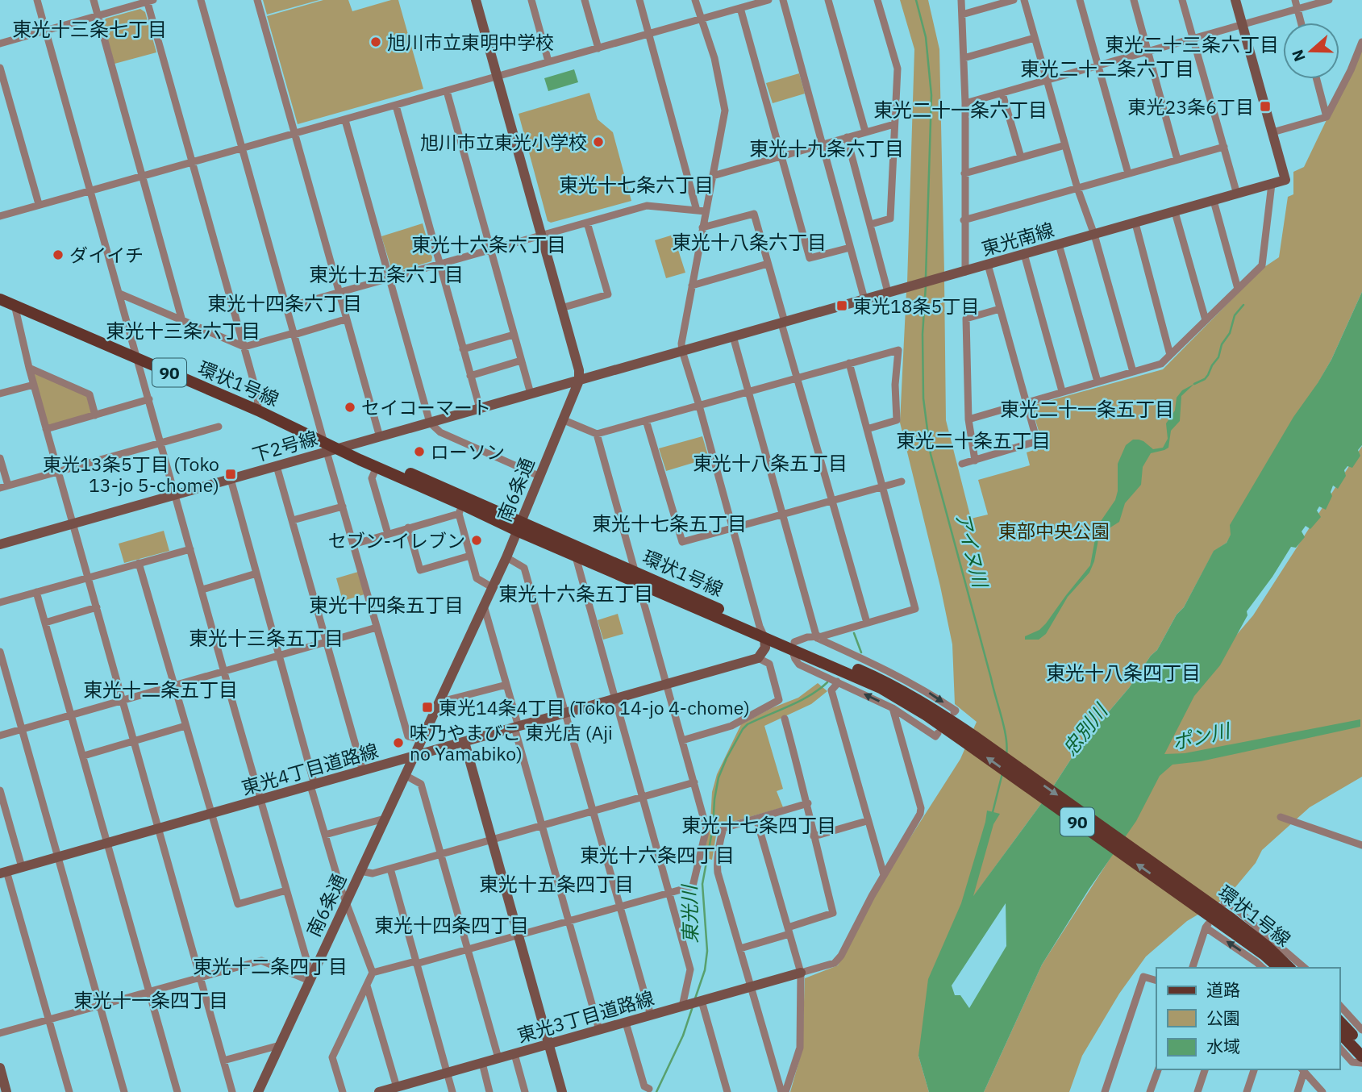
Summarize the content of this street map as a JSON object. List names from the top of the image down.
{
  "streets": {
    "main road": ["90", "環状1号線"],
    "street": [
      "東光南線",
      "下2号線",
      "南6条通",
      "東光4丁目道路線",
      "東光3丁目道路線"
    ]
  },
  "crossings": [
    ["東光南線", "下2号線"],
    ["東光南線", "南6条通"],
    ["環状1号線", "下2号線"],
    ["環状1号線", "南6条通"],
    ["下2号線", "南6条通"],
    ["南6条通", "東光4丁目道路線"]
  ],
  "districts": [
    "東光十三条七丁目",
    "東光二十三条六丁目",
    "東光二十二条六丁目",
    "東光二十一条六丁目",
    "東光十九条六丁目",
    "東光十七条六丁目",
    "東光十八条六丁目",
    "東光十六条六丁目",
    "東光十五条六丁目",
    "東光十四条六丁目",
    "東光十三条六丁目",
    "東光二十一条五丁目",
    "東光二十条五丁目",
    "東光十八条五丁目",
    "東光十七条五丁目",
    "東光十六条五丁目",
    "東光十四条五丁目",
    "東光十三条五丁目",
    "東光十八条四丁目",
    "東光十二条五丁目",
    "東光十七条四丁目",
    "東光十六条四丁目",
    "東光十五条四丁目",
    "東光十四条四丁目",
    "東光十二条四丁目",
    "東光十一条四丁目"
  ],
  "water": [
    "アイヌ川",
    "忠別川",
    "ポン川",
    "東光川"
  ],
  "parks": ["東部中央公園"],
  "places": {
    "other": [
      "旭川市立東明中学校",
      "旭川市立東光小学校",
      "ダイイチ",
      "セイコーマート",
      "ローソン",
      "セブン-イレブン",
      "味乃やまびこ 東光店 (Aji no Yamabiko)"
    ],
    "transit": [
      "東光23条6丁目",
      "東光18条5丁目",
      "東光13条5丁目 (Toko 13-jo 5-chome)",
      "東光14条4丁目 (Toko 14-jo 4-chome)"
    ]
  },
  "legend": ["道路", "公園", "水域"],
  "north": "left"
}
